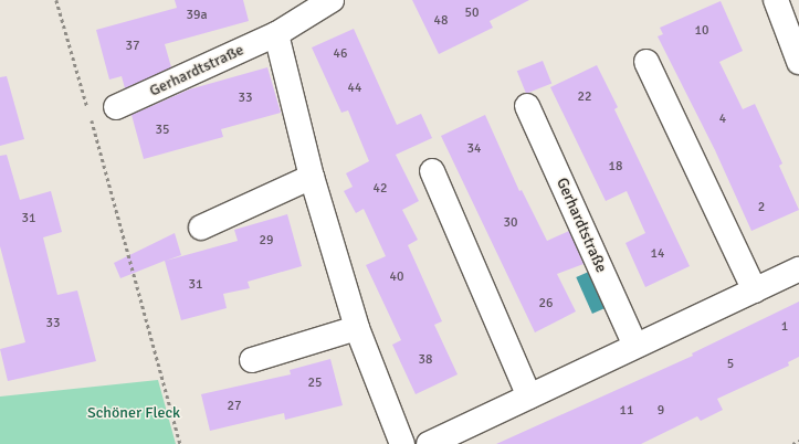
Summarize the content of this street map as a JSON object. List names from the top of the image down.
{
  "streets": {
    "street": ["Gerhardtstraße"]
  },
  "parks": ["Schöner Fleck"],
  "house_numbers": [
    "50",
    "39a",
    "48",
    "10",
    "37",
    "46",
    "44",
    "22",
    "33",
    "4",
    "35",
    "34",
    "18",
    "42",
    "2",
    "31",
    "30",
    "29",
    "14",
    "40",
    "31",
    "26",
    "33",
    "1",
    "38",
    "5",
    "25",
    "27",
    "11",
    "9"
  ]
}
